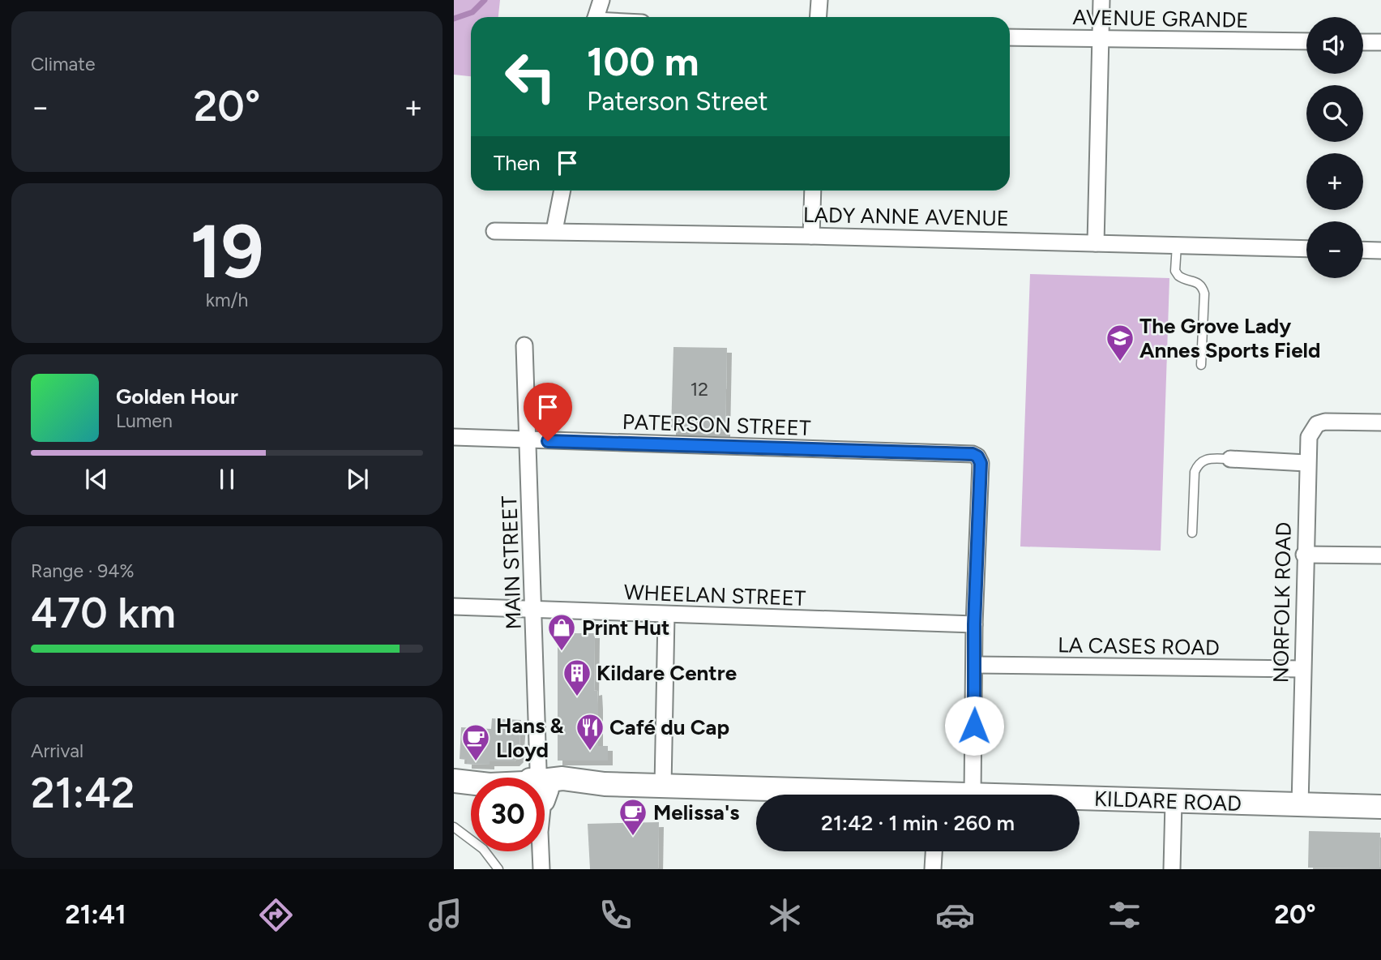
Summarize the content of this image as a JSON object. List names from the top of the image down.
{
  "streets": {
    "street": [
      "AVENUE GRANDE",
      "LADY ANNE AVENUE",
      "PATERSON STREET",
      "MAIN STREET",
      "WHEELAN STREET",
      "NORFOLK ROAD",
      "LA CASES ROAD",
      "KILDARE ROAD"
    ]
  },
  "crossings": [
    ["PATERSON STREET", "MAIN STREET"],
    ["PATERSON STREET", "WHEELAN STREET"],
    ["MAIN STREET", "WHEELAN STREET"],
    ["NORFOLK ROAD", "LA CASES ROAD"],
    ["NORFOLK ROAD", "KILDARE ROAD"]
  ],
  "places": {
    "school or university": ["The Grove Lady Annes Sports Field"],
    "shop": ["Print Hut"],
    "building": ["Kildare Centre"],
    "restaurant": ["Café du Cap"],
    "cafe": ["Hans & Lloyd", "Melissa's"]
  },
  "house_numbers": ["12"],
  "page": {
    "tile": [
      "Climate",
      ["19", "km/h"],
      ["Range · 94%", "470 km"],
      ["Arrival", "21:42"]
    ],
    "map_buttons": ["+", "−"],
    "turn": ["100 m", "Paterson Street"],
    "heat": ["−", "20°", "+"],
    "then": "Then",
    "song": ["Golden Hour", "Lumen"],
    "limit": "30",
    "trip": "21:42 · 1 min · 260 m",
    "tabs": ["21:41", "20°"]
  }
}
